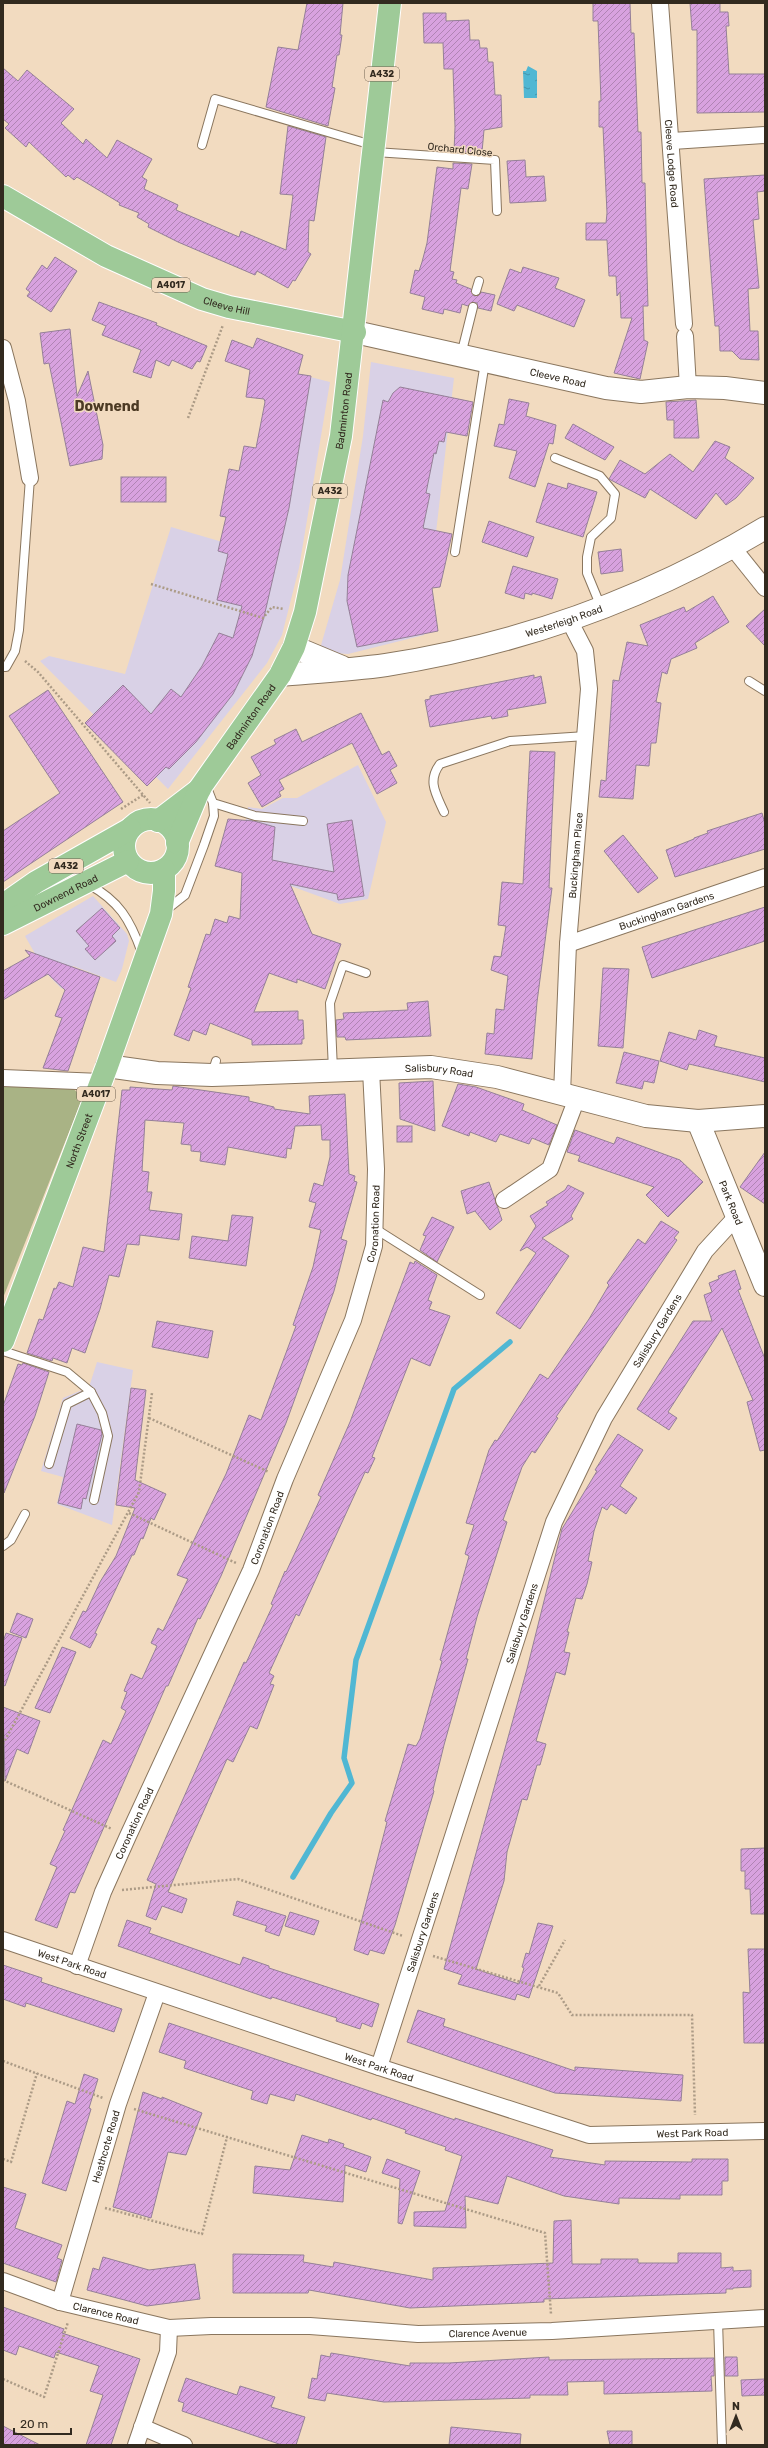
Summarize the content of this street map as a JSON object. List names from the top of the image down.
{
  "streets": {
    "main road": [
      "A432",
      "A4017",
      "Cleeve Hill",
      "Badminton Road",
      "Downend Road",
      "North Street"
    ],
    "street": [
      "Cleeve Lodge Road",
      "Cleeve Road",
      "Westerleigh Road",
      "Buckingham Place",
      "Buckingham Gardens",
      "Salisbury Road",
      "Park Road",
      "Coronation Road",
      "Salisbury Gardens",
      "West Park Road",
      "Heathcote Road",
      "Clarence Road",
      "Clarence Avenue"
    ],
    "lane": ["Orchard Close"]
  },
  "crossings": [
    ["A432", "Badminton Road"],
    ["A432", "Downend Road"],
    ["A432", "North Street"],
    ["Orchard Close", "Badminton Road"],
    ["Cleeve Lodge Road", "Cleeve Road"],
    ["Cleeve Hill", "Cleeve Road"],
    ["Cleeve Hill", "Badminton Road"],
    ["Cleeve Road", "Badminton Road"],
    ["Badminton Road", "Westerleigh Road"],
    ["Badminton Road", "Downend Road"],
    ["Badminton Road", "North Street"],
    ["Westerleigh Road", "Buckingham Place"],
    ["Buckingham Place", "Buckingham Gardens"],
    ["Buckingham Place", "Salisbury Road"],
    ["Downend Road", "North Street"],
    ["Salisbury Road", "North Street"],
    ["Salisbury Road", "Park Road"],
    ["Salisbury Road", "Coronation Road"],
    ["Park Road", "Salisbury Gardens"],
    ["Coronation Road", "West Park Road"],
    ["Salisbury Gardens", "West Park Road"],
    ["West Park Road", "Heathcote Road"],
    ["Heathcote Road", "Clarence Road"],
    ["Clarence Road", "Clarence Avenue"]
  ],
  "districts": ["Downend"],
  "scale_bar": "20 m",
  "north": "top"
}
